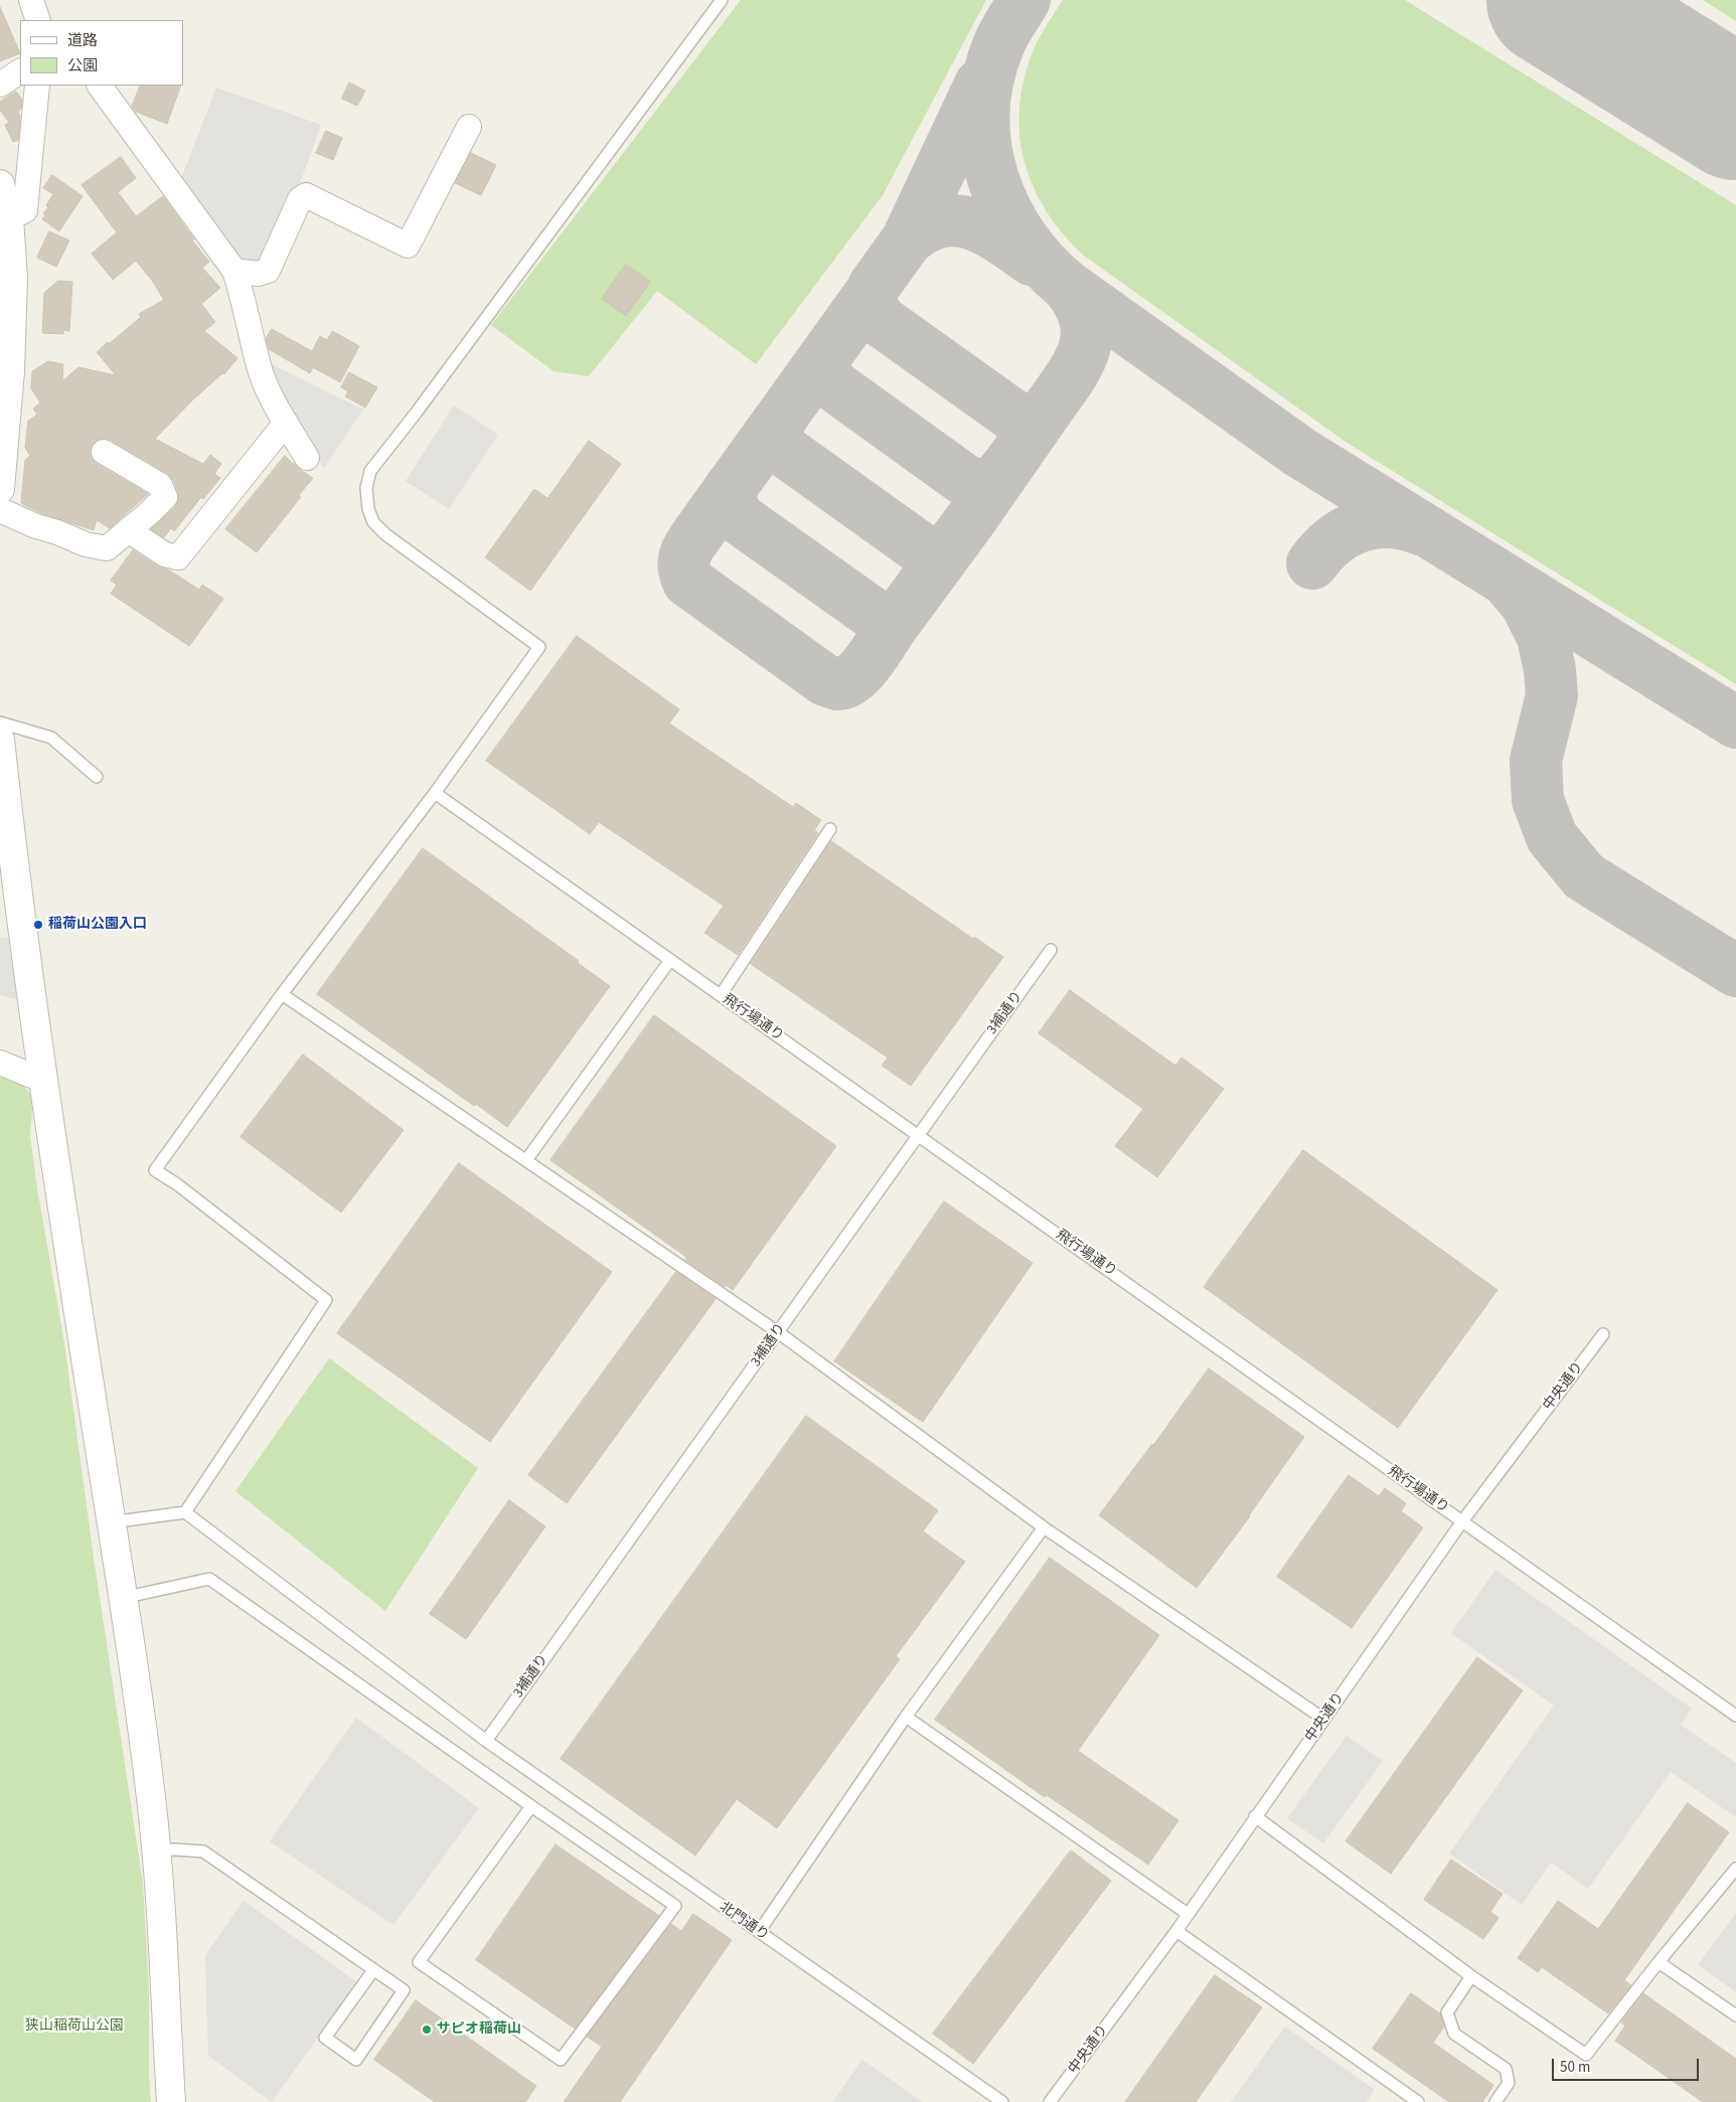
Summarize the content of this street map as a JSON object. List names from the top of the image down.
{
  "streets": {
    "lane": [
      "3補通り",
      "飛行場通り",
      "中央通り",
      "北門通り"
    ]
  },
  "crossings": [
    ["3補通り", "飛行場通り"],
    ["3補通り", "北門通り"],
    ["飛行場通り", "中央通り"]
  ],
  "parks": ["狭山稲荷山公園"],
  "places": ["稲荷山公園入口", "サピオ稲荷山"],
  "legend": ["道路", "公園"],
  "scale_bar": "50 m"
}
